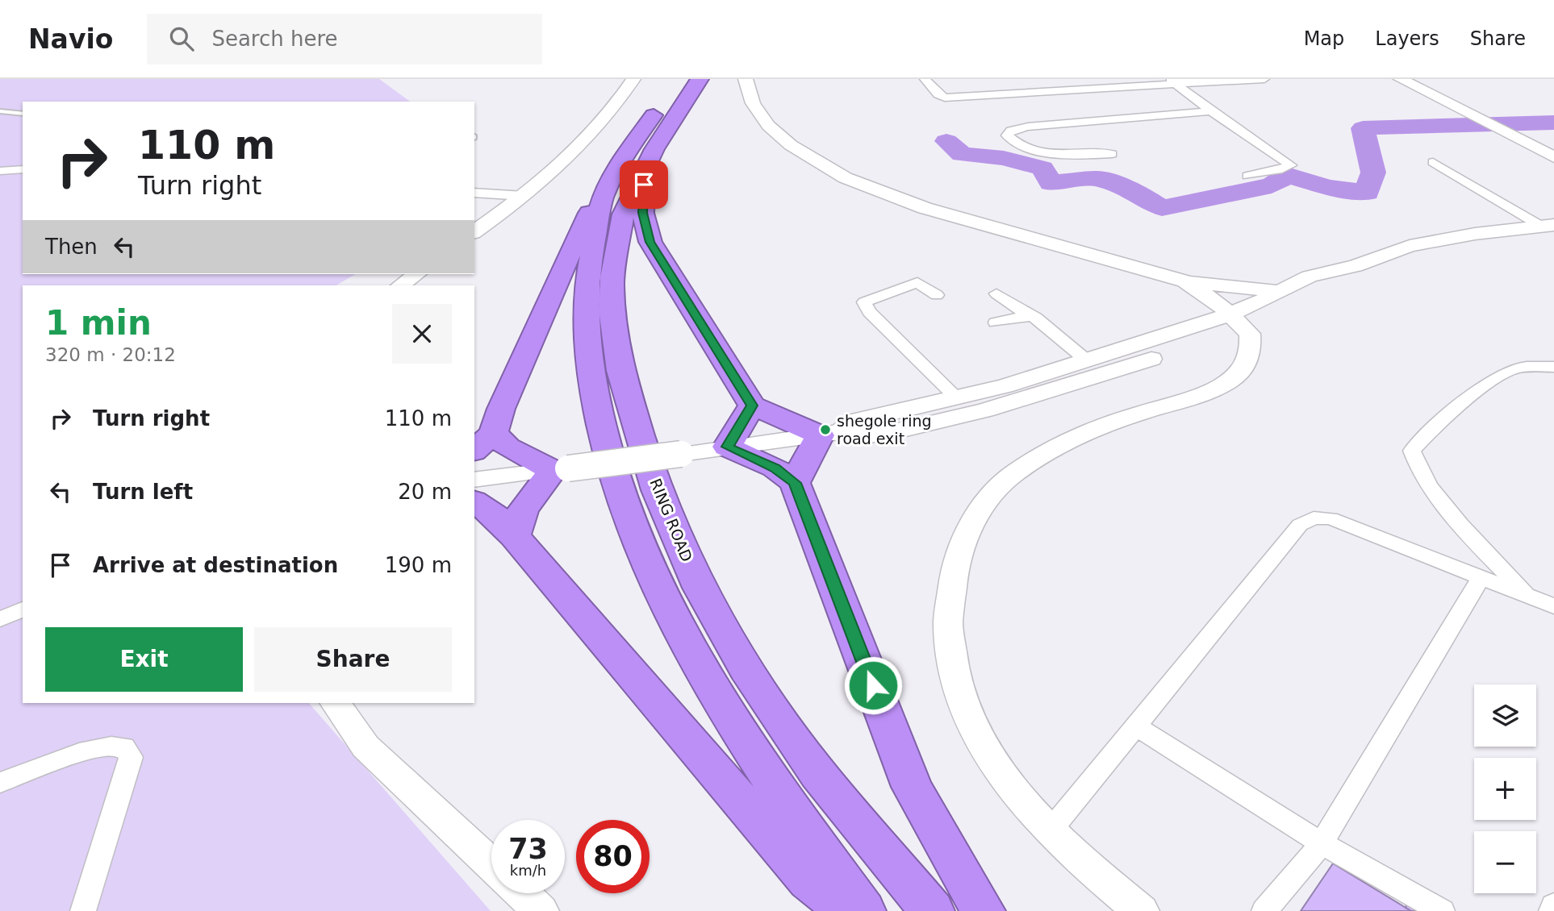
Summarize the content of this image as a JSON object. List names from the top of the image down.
{
  "streets": {
    "highway": ["RING ROAD"]
  },
  "places": ["shegole ring road exit"],
  "page": {
    "header": "Navio",
    "search": "Search here",
    "nav": ["Map", "Layers", "Share"],
    "turn": ["110 m", "Turn right"],
    "then": "Then",
    "heading": ["1 min", "320 m · 20:12"],
    "list": [
      {
        "name": "Turn right",
        "value": "110 m"
      },
      {
        "name": "Turn left",
        "value": "20 m"
      },
      {
        "name": "Arrive at destination",
        "value": "190 m"
      }
    ],
    "buttons": ["Exit", "Share"],
    "map_buttons": ["+", "−"],
    "speed": "73 km/h",
    "limit": "80"
  }
}
